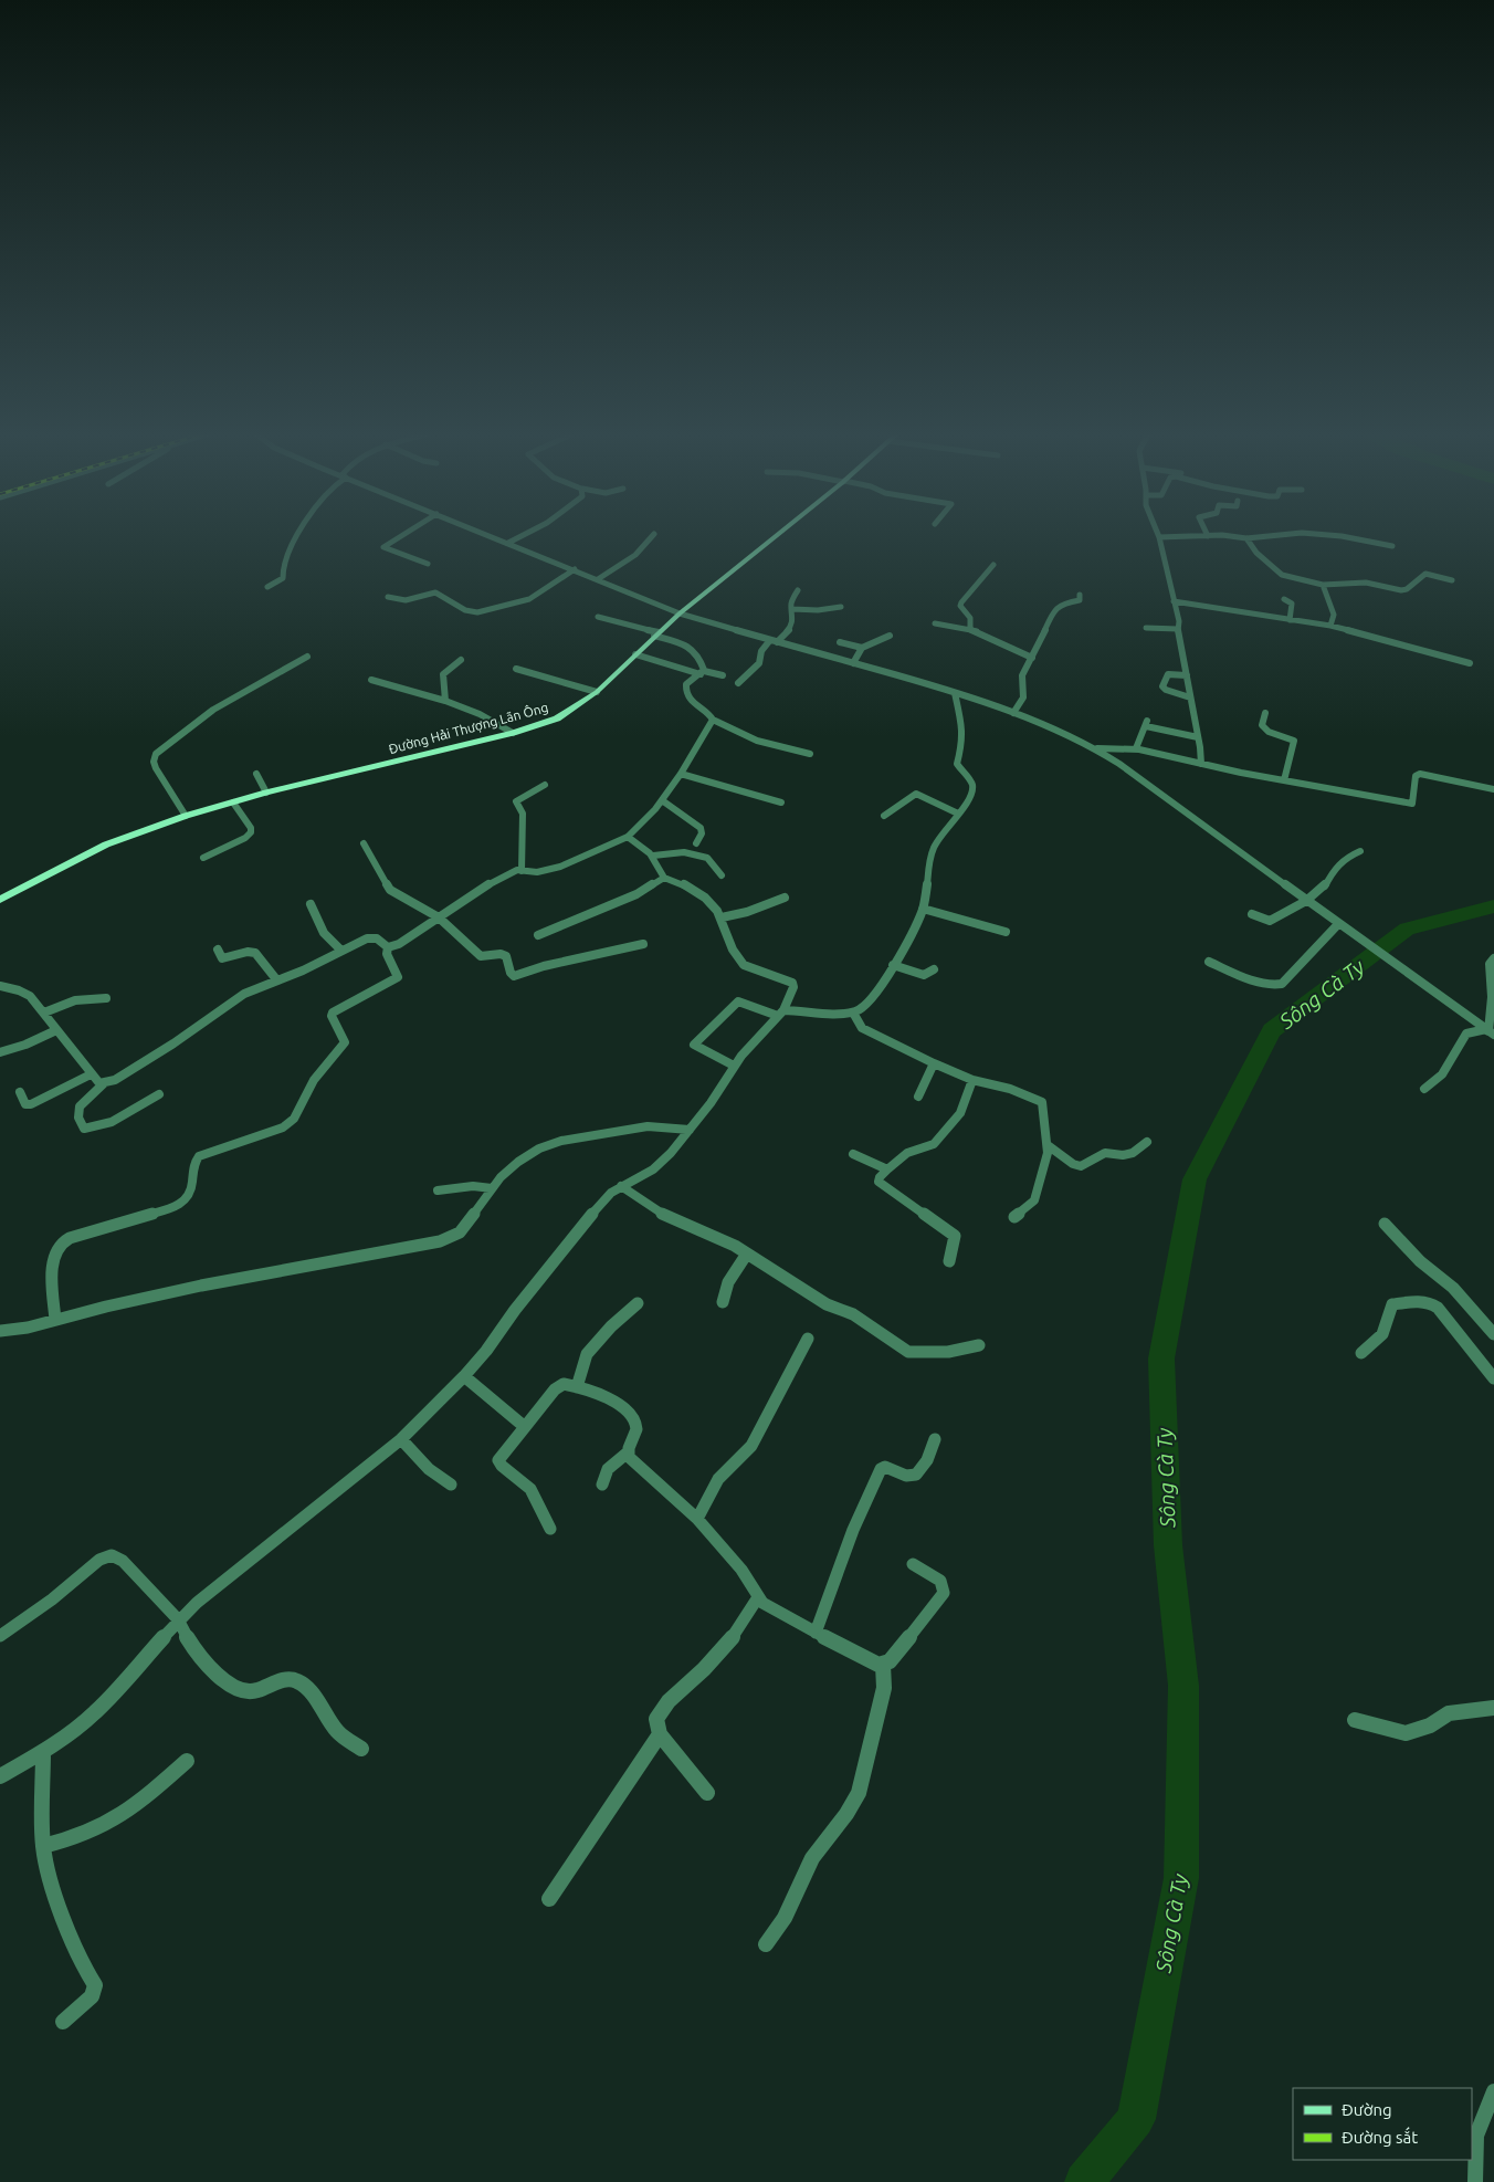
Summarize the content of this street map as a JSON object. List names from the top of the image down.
{
  "streets": {
    "street": ["Đường Hải Thượng Lãn Ông"]
  },
  "water": ["Sông Cà Ty"],
  "legend": ["Đường", "Đường sắt"]
}
